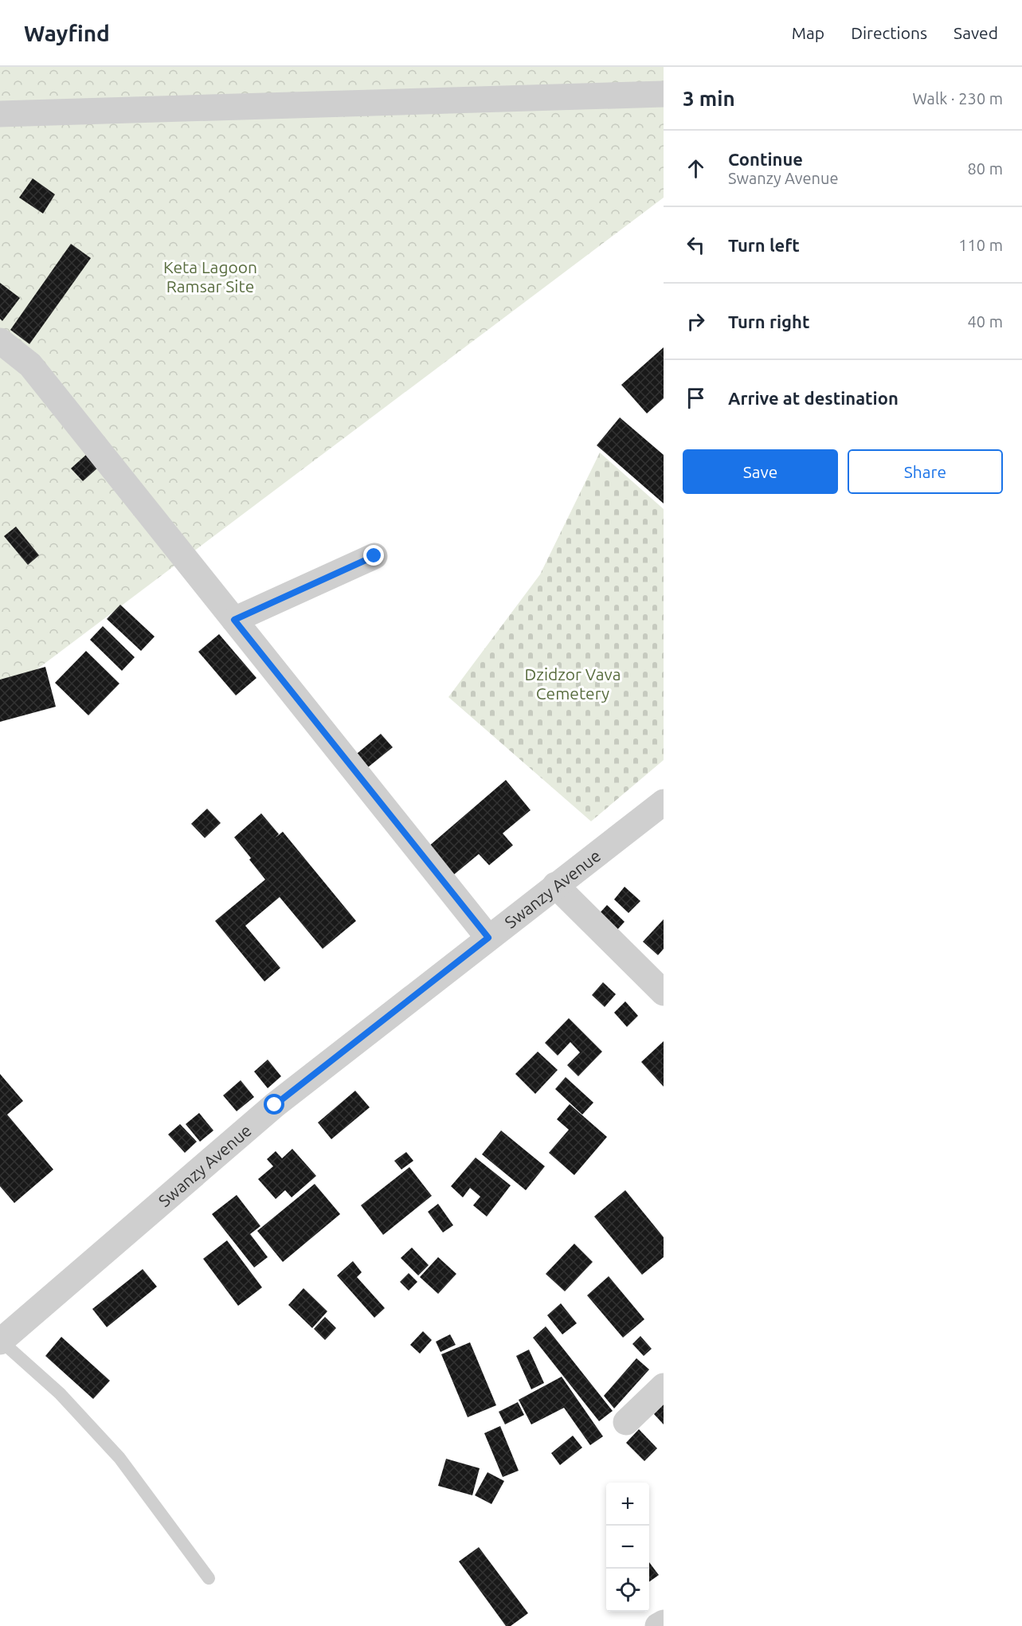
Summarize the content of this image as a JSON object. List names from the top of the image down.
{
  "streets": {
    "street": ["Swanzy Avenue"]
  },
  "parks": ["Keta Lagoon Ramsar Site", "Dzidzor Vava Cemetery"],
  "page": {
    "header": "Wayfind",
    "nav": ["Map", "Directions", "Saved"],
    "heading": ["3 min", "Walk · 230 m"],
    "list": [
      ["Continue", "Swanzy Avenue", "80 m"],
      ["Turn left", "110 m"],
      ["Turn right", "40 m"],
      "Arrive at destination"
    ],
    "buttons": ["Save", "Share"],
    "map_buttons": ["+", "−"]
  }
}
